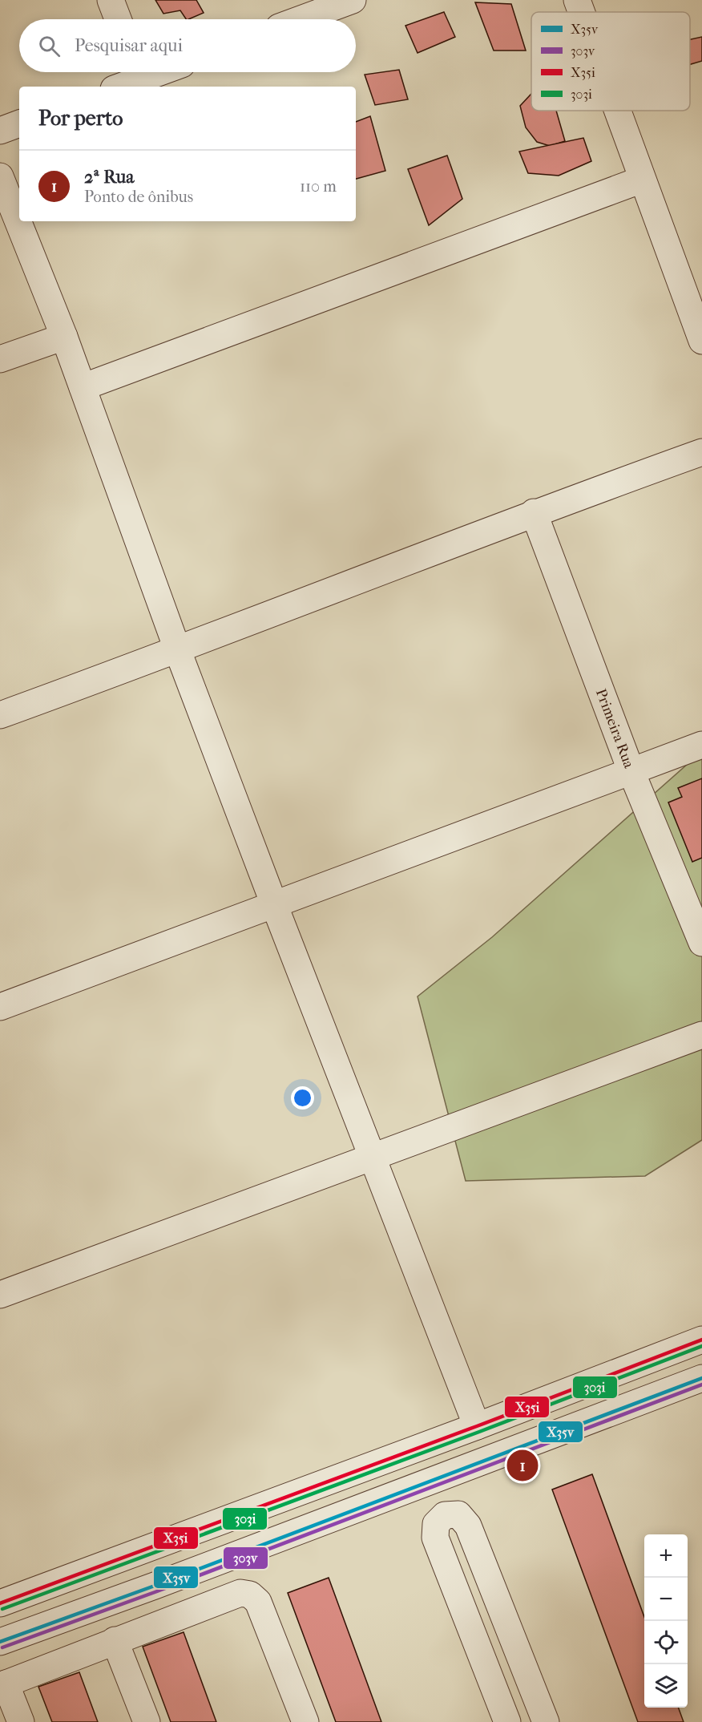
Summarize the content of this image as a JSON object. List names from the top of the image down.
{
  "streets": {
    "street": ["Primeira Rua"]
  },
  "lines": [
    "transit line X35i",
    "transit line 303i",
    "transit line X35v",
    "transit line 303v"
  ],
  "legend": [
    "X35v",
    "303v",
    "X35i",
    "303i"
  ],
  "page": {
    "search": "Pesquisar aqui",
    "heading": "Por perto",
    "list": [
      {
        "mark": "1",
        "name": "2ª Rua",
        "note": "Ponto de ônibus",
        "value": "110 m"
      }
    ],
    "pins": "1",
    "map_buttons": ["+", "−"]
  }
}
